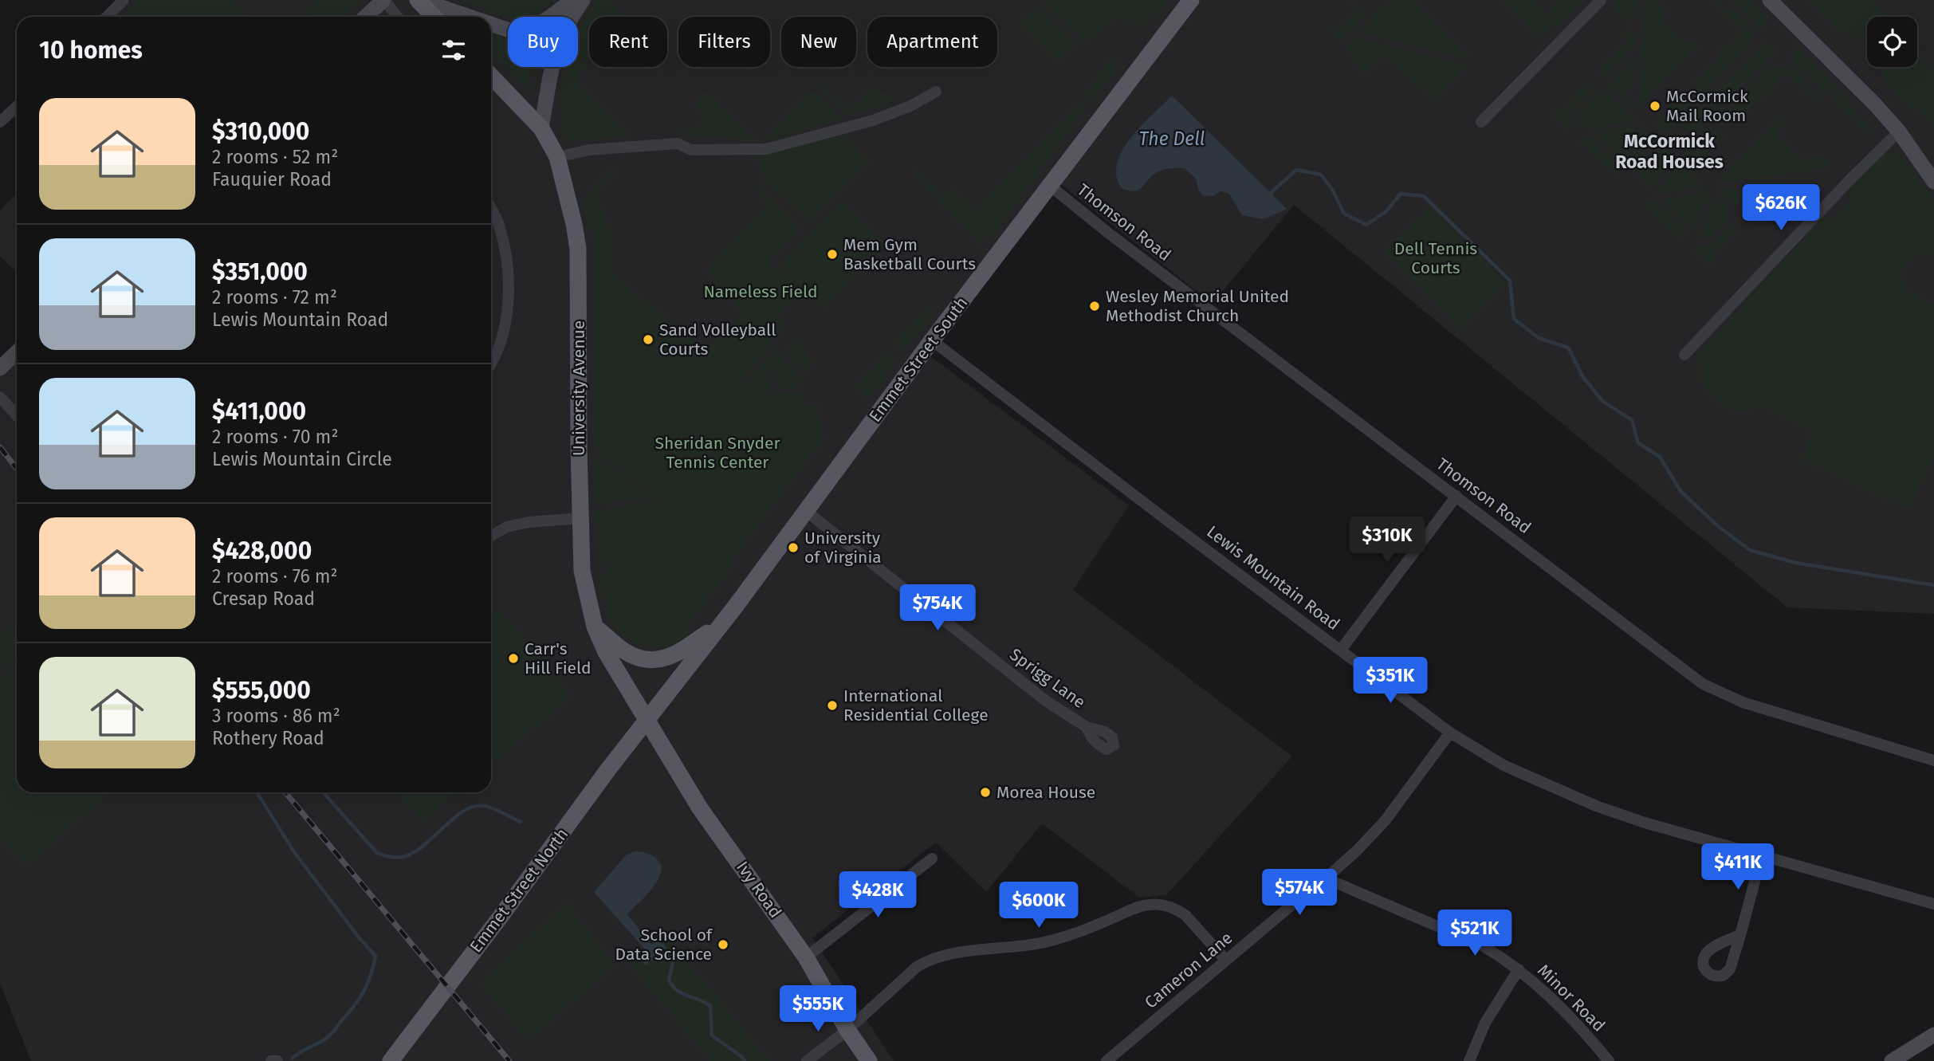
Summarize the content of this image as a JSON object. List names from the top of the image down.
{
  "streets": {
    "main road": [
      "Emmet Street South",
      "University Avenue",
      "Ivy Road",
      "Emmet Street North"
    ],
    "street": [
      "Thomson Road",
      "Lewis Mountain Road",
      "Sprigg Lane",
      "Cameron Lane",
      "Minor Road"
    ]
  },
  "crossings": [
    ["Thomson Road", "Emmet Street South"],
    ["Emmet Street South", "University Avenue"],
    ["Emmet Street South", "Lewis Mountain Road"],
    ["Emmet Street South", "Sprigg Lane"],
    ["Emmet Street South", "Ivy Road"],
    ["Emmet Street South", "Emmet Street North"],
    ["University Avenue", "Ivy Road"],
    ["University Avenue", "Emmet Street North"],
    ["Lewis Mountain Road", "Cameron Lane"],
    ["Ivy Road", "Emmet Street North"],
    ["Cameron Lane", "Minor Road"]
  ],
  "districts": ["McCormick Road Houses"],
  "water": ["The Dell"],
  "parks": ["Dell Tennis Courts", "Nameless Field", "Sheridan Snyder Tennis Center"],
  "places": [
    "McCormick Mail Room",
    "Mem Gym Basketball Courts",
    "Wesley Memorial United Methodist Church",
    "Sand Volleyball Courts",
    "University of Virginia",
    "Carr's Hill Field",
    "International Residential College",
    "Morea House",
    "School of Data Science"
  ],
  "page": {
    "chip": [
      "Buy",
      "Rent",
      "Filters",
      "New",
      "Apartment"
    ],
    "heading": "10 homes",
    "list": [
      {
        "name": "$310,000",
        "note": "2 rooms · 52 m² · Fauquier Road"
      },
      {
        "name": "$351,000",
        "note": "2 rooms · 72 m² · Lewis Mountain Road"
      },
      {
        "name": "$411,000",
        "note": "2 rooms · 70 m² · Lewis Mountain Circle"
      },
      {
        "name": "$428,000",
        "note": "2 rooms · 76 m² · Cresap Road"
      },
      {
        "name": "$555,000",
        "note": "3 rooms · 86 m² · Rothery Road"
      }
    ],
    "price": [
      "$626K",
      "$310K",
      "$754K",
      "$351K",
      "$411K",
      "$574K",
      "$428K",
      "$600K",
      "$521K",
      "$555K"
    ]
  }
}
